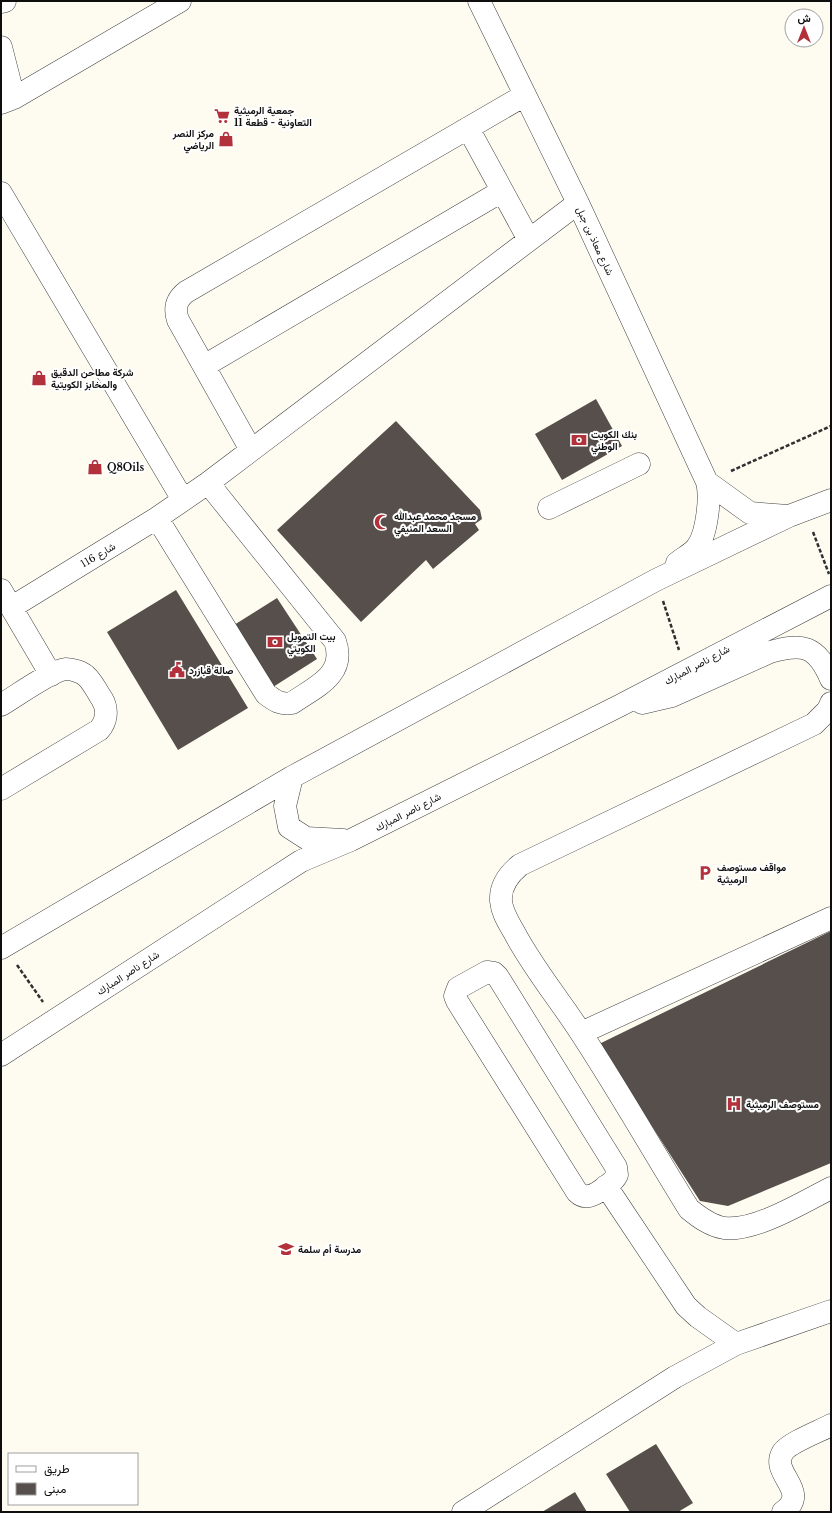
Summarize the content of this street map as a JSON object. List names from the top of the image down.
{
  "streets": {
    "street": ["شارع معاذ بن جبل", "شارع 116", "شارع ناصر المبارك"]
  },
  "crossings": [
    ["شارع معاذ بن جبل", "شارع 116"]
  ],
  "places": {
    "supermarket": ["جمعية الرميثية التعاونية - قطعة 11"],
    "shop": ["مركز النصر الرياضي", "شركة مطاحن الدقيق والمخابز الكويتية", "Q8Oils"],
    "bank": ["بنك الكويت الوطني", "بيت التمويل الكويتي"],
    "mosque": ["مسجد محمد عبدالله السعد المنيفي"],
    "public building": ["صالة قبازرد"],
    "parking": ["مواقف مستوصف الرميثية"],
    "hospital": ["مستوصف الرميثية"],
    "school or university": ["مدرسة أم سلمة"]
  },
  "legend": ["طريق", "مبنى"],
  "north": "top"
}
